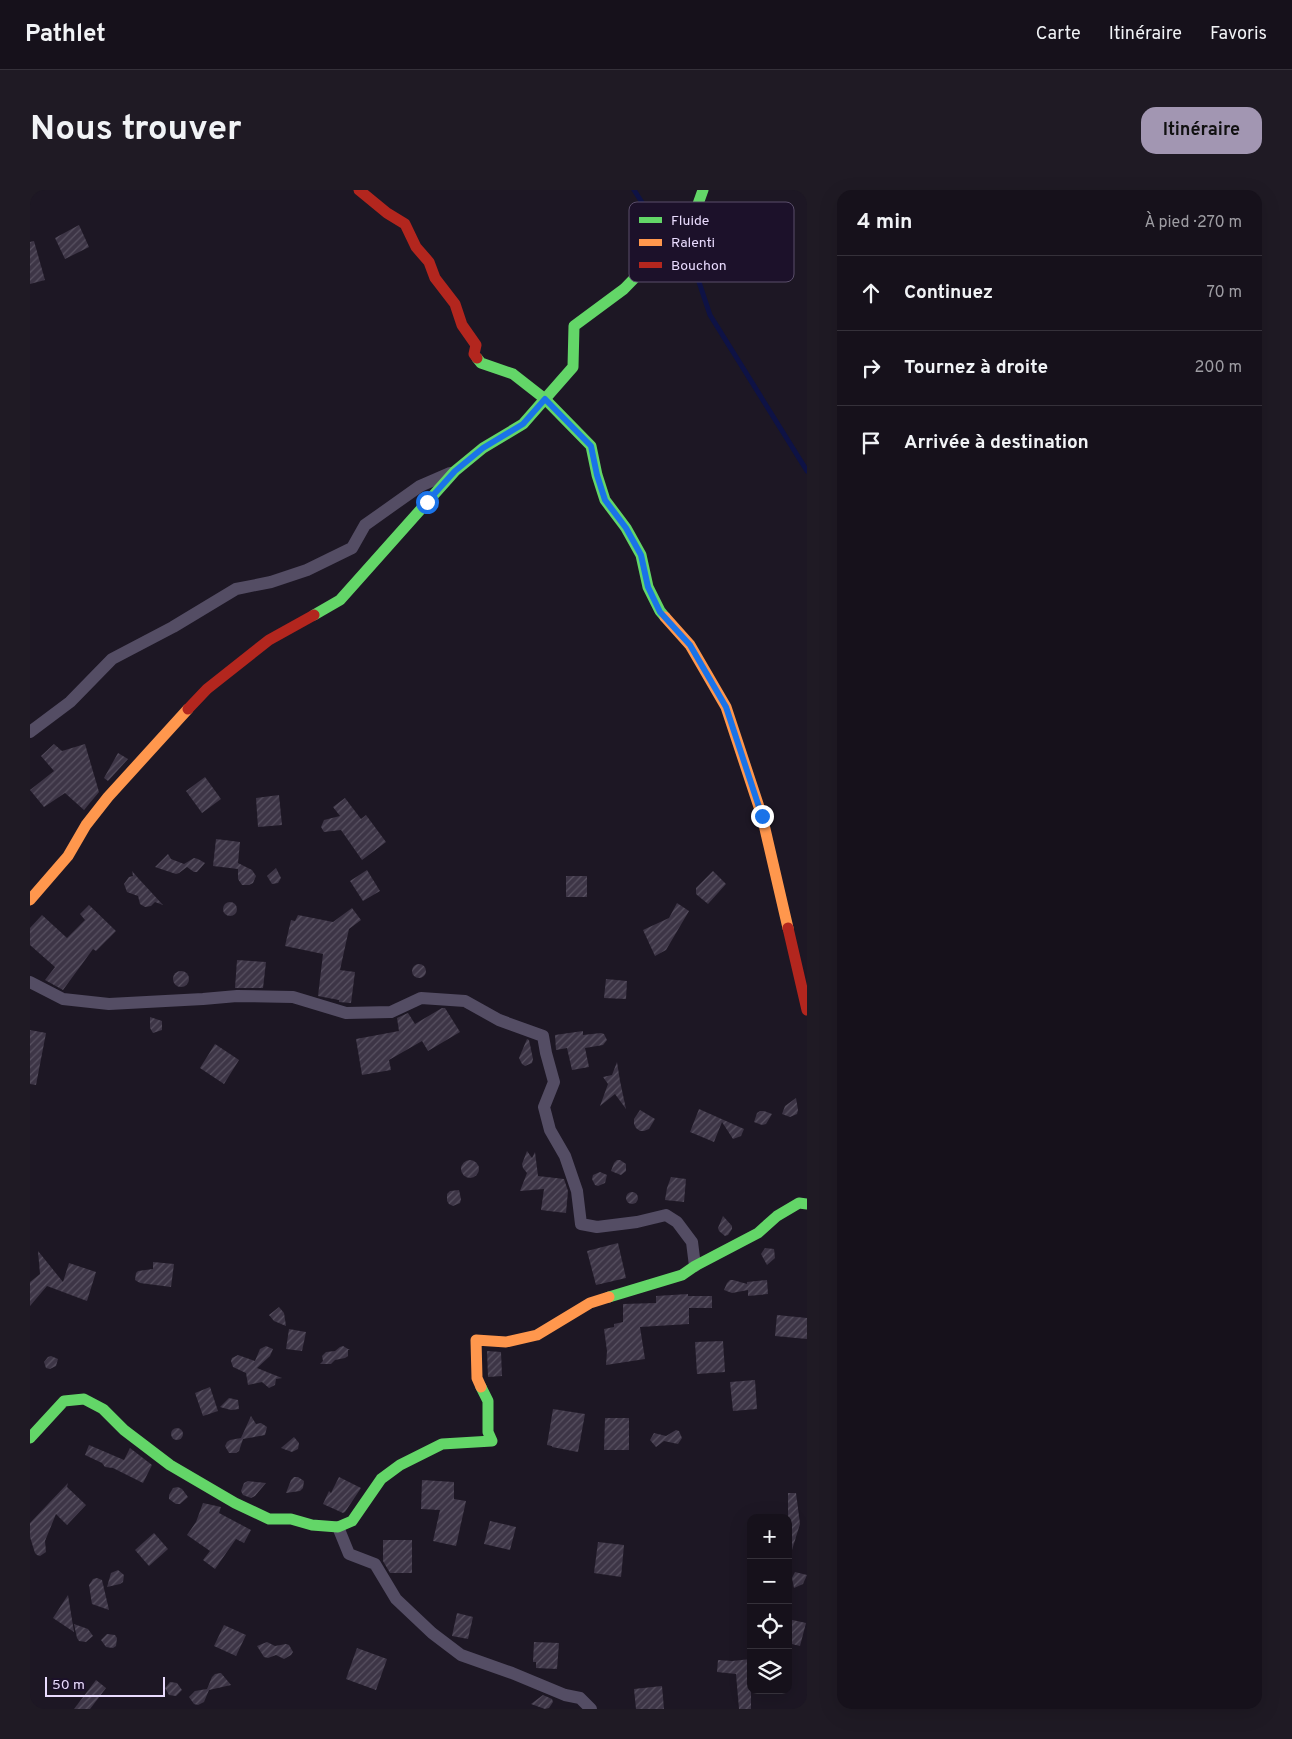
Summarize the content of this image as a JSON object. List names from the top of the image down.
{
  "legend": ["Fluide", "Ralenti", "Bouchon"],
  "scale_bar": "50 m",
  "page": {
    "header": "Pathlet",
    "nav": ["Carte", "Itinéraire", "Favoris"],
    "buttons": "Itinéraire",
    "title": "Nous trouver",
    "heading": ["4 min", "À pied · 270 m"],
    "list": [
      ["Continuez", "70 m"],
      ["Tournez à droite", "200 m"],
      "Arrivée à destination"
    ],
    "map_buttons": ["+", "−"],
    "scale": "50 m"
  }
}
